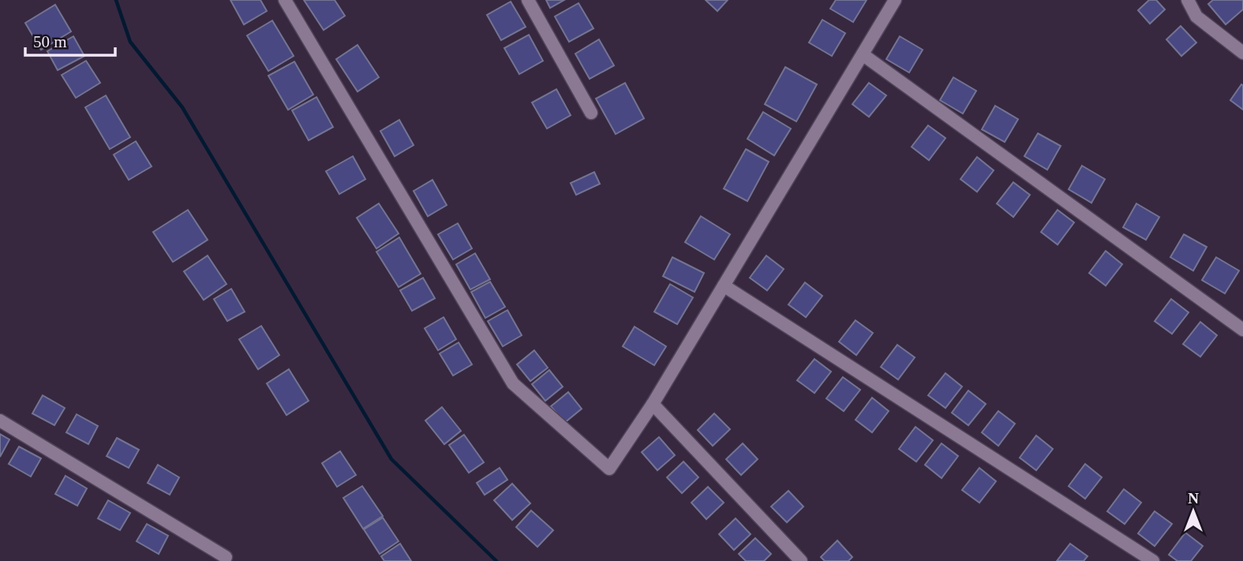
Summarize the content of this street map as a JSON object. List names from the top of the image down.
{
  "scale_bar": "50 m",
  "north": "top"
}
